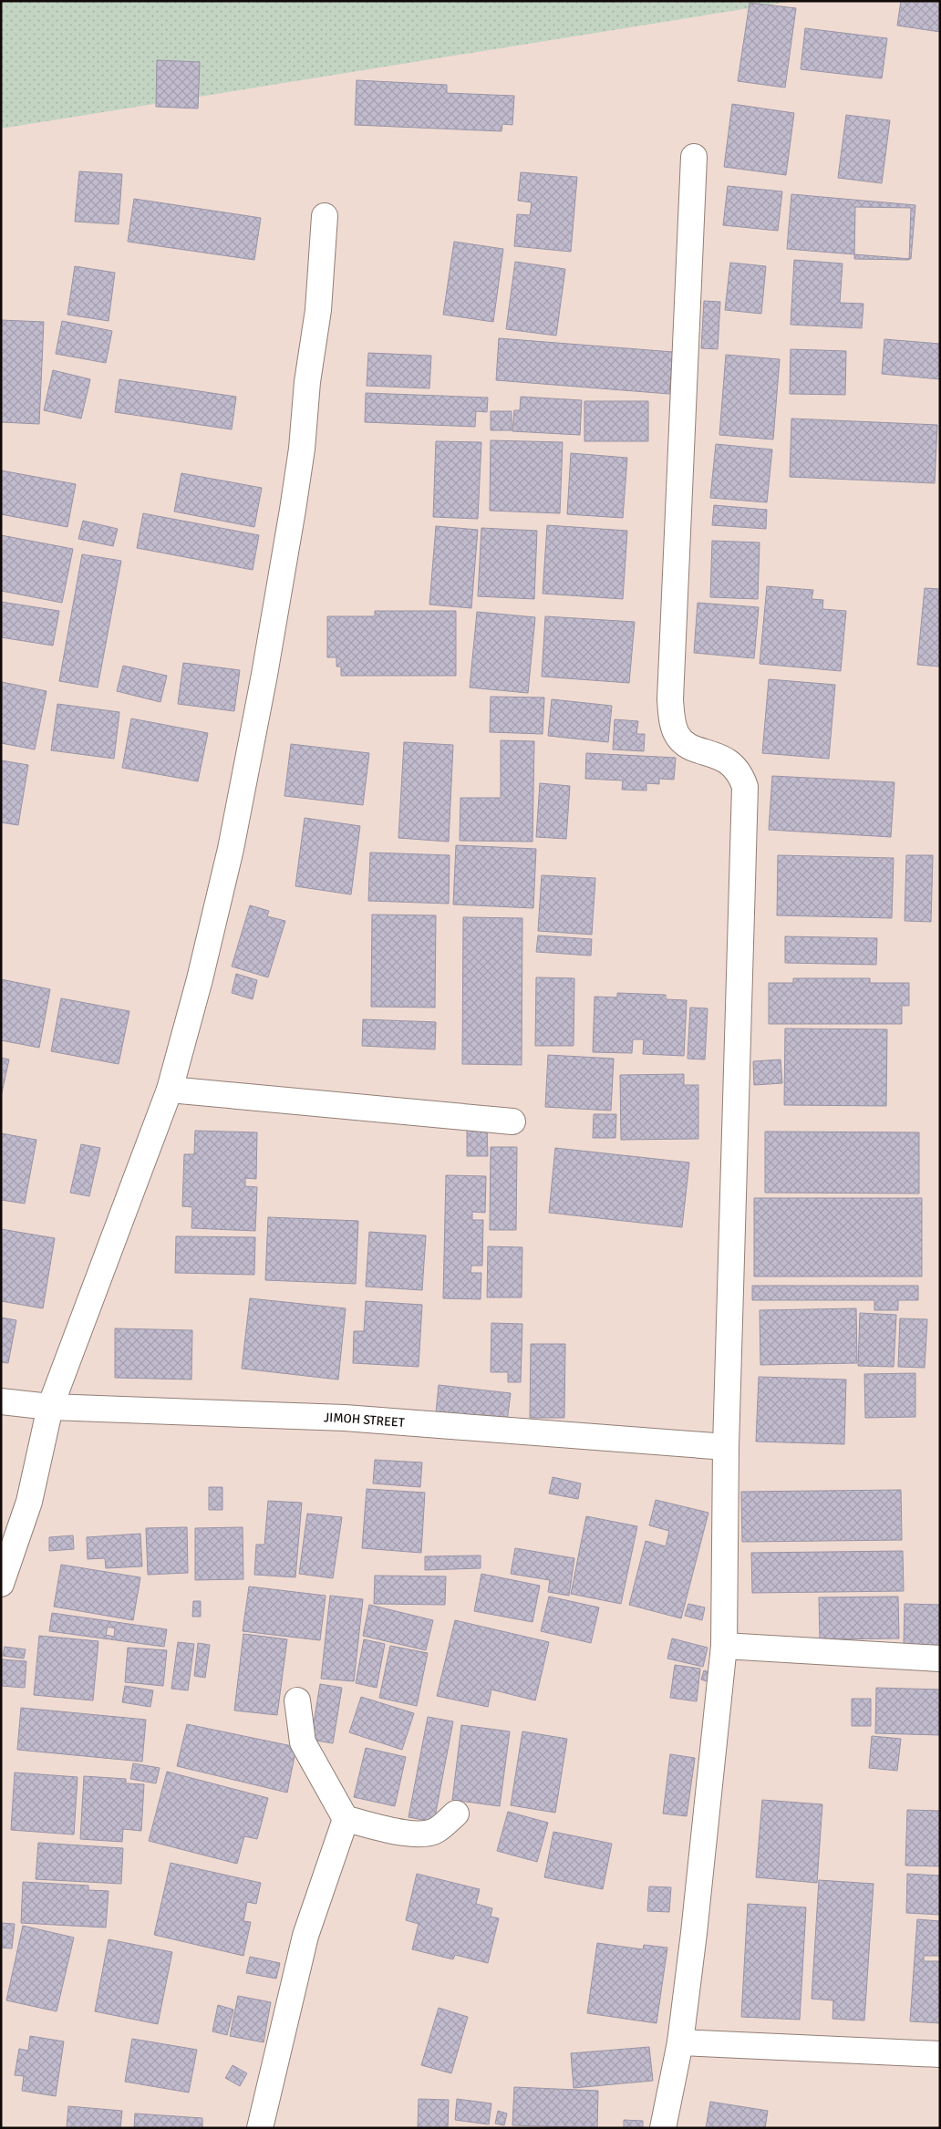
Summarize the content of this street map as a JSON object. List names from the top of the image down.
{
  "streets": {
    "street": ["JIMOH STREET"]
  }
}
